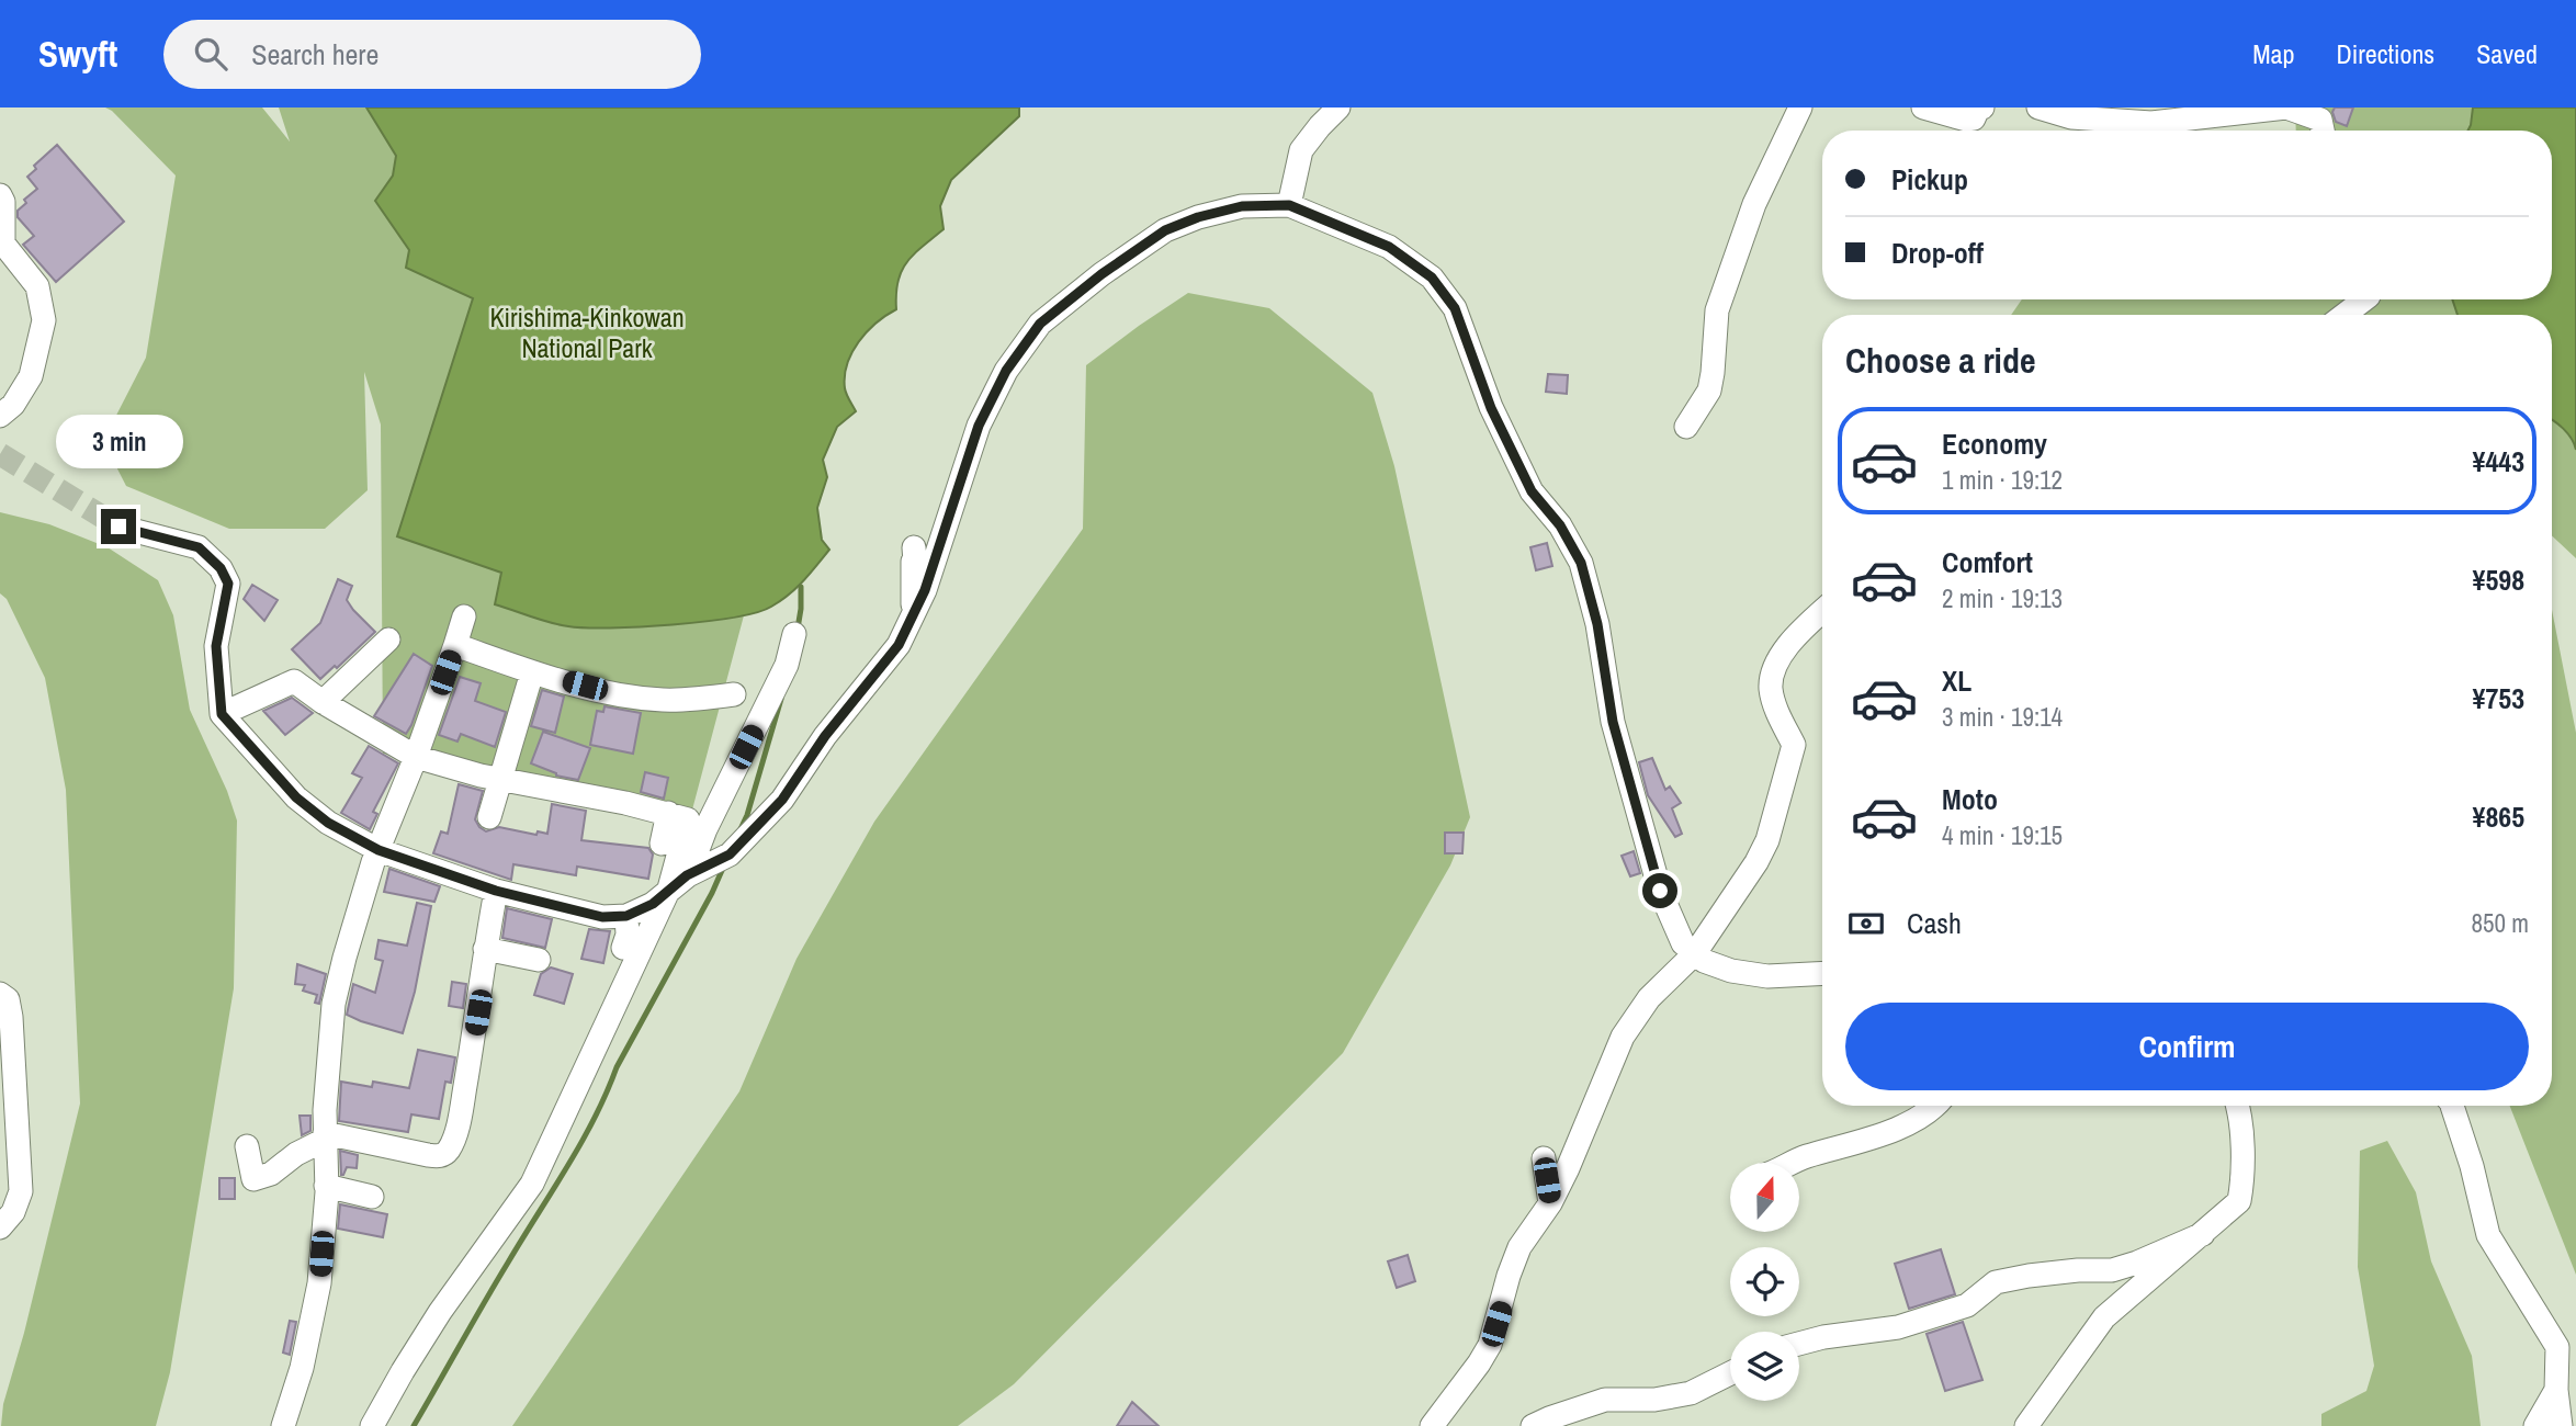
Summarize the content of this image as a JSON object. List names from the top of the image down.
{
  "parks": ["Kirishima-Kinkowan National Park"],
  "north": "top",
  "page": {
    "header": "Swyft",
    "search": "Search here",
    "nav": ["Map", "Directions", "Saved"],
    "banner": ["Pickup", "Drop-off"],
    "heading": "Choose a ride",
    "list": [
      {
        "name": "Economy",
        "note": "1 min · 19:12",
        "value": "¥443"
      },
      {
        "name": "Comfort",
        "note": "2 min · 19:13",
        "value": "¥598"
      },
      {
        "name": "XL",
        "note": "3 min · 19:14",
        "value": "¥753"
      },
      {
        "name": "Moto",
        "note": "4 min · 19:15",
        "value": "¥865"
      }
    ],
    "bubble": "3 min",
    "pay": ["Cash", "850 m"],
    "buttons": "Confirm"
  }
}
